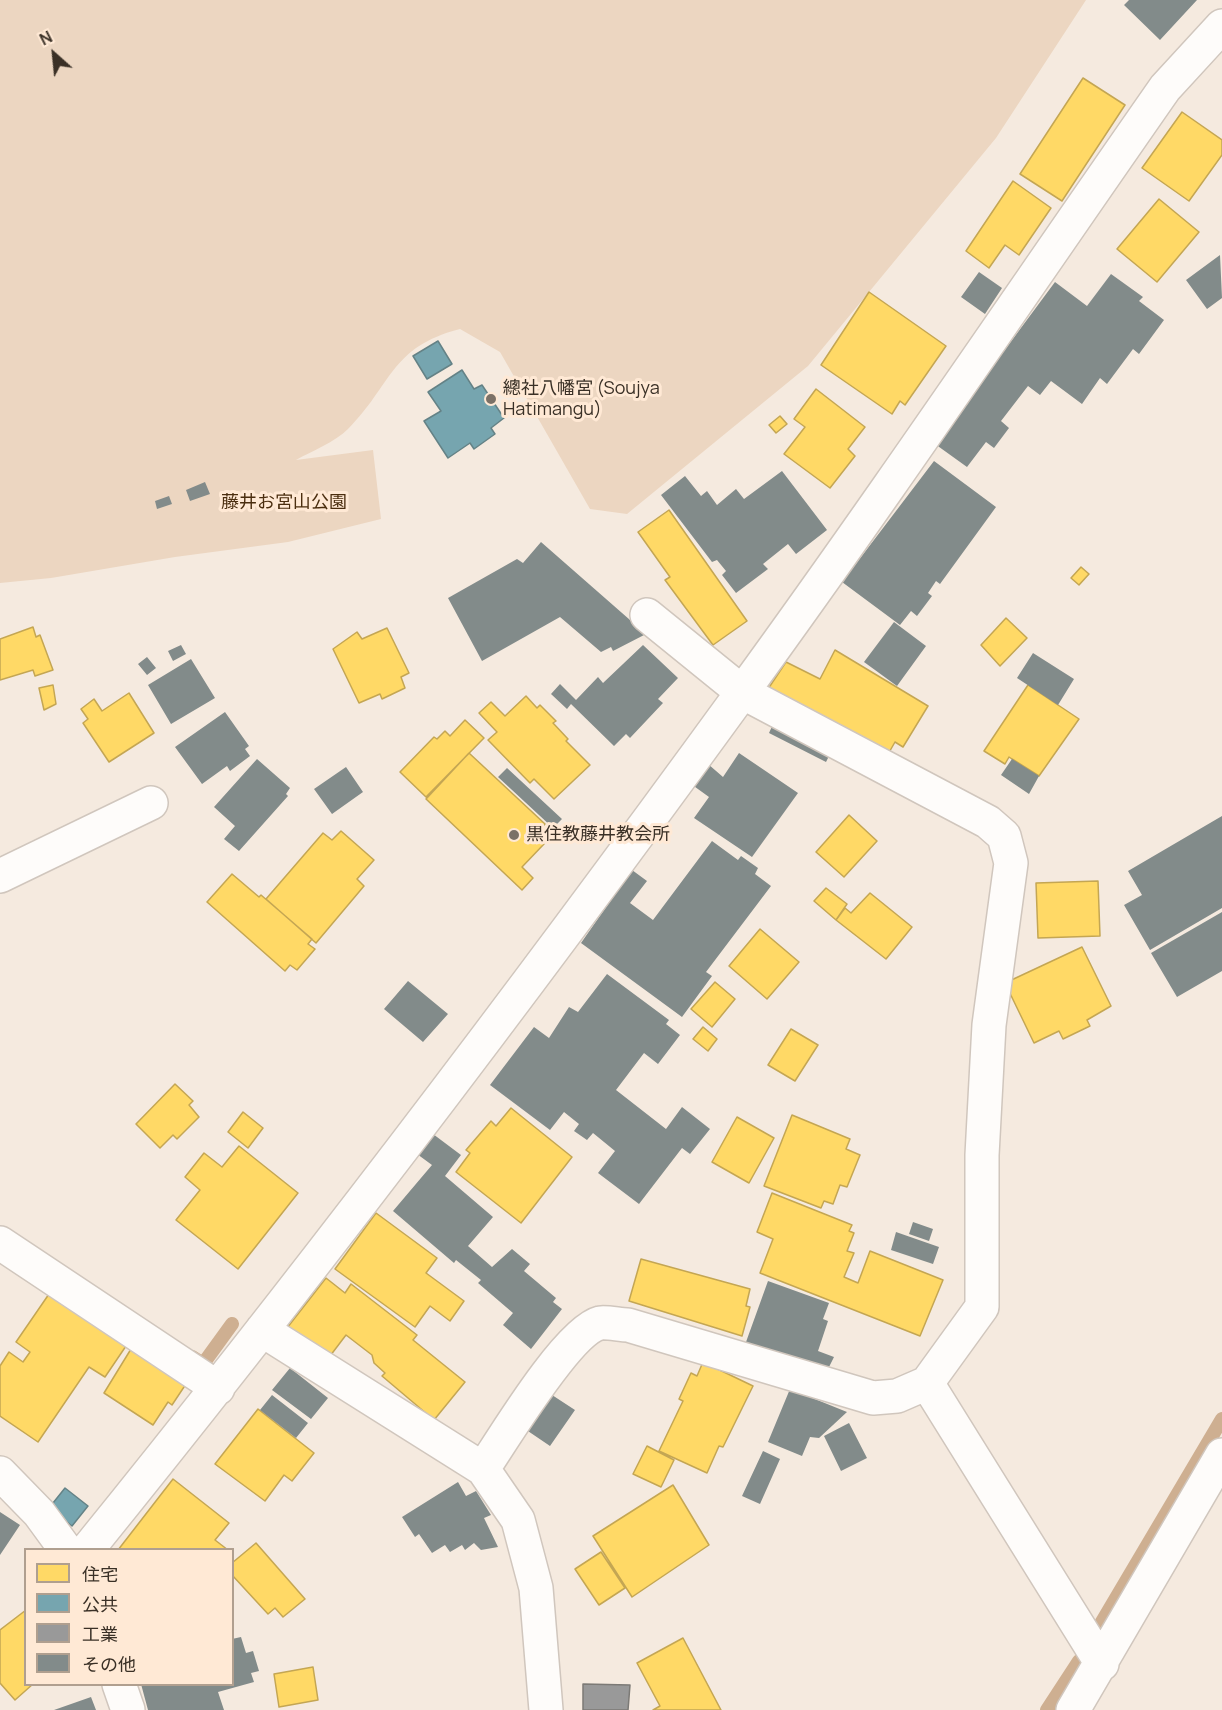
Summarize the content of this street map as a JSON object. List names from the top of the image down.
{
  "parks": ["藤井お宮山公園"],
  "places": ["總社八幡宮 (Soujya Hatimangu)", "黒住教藤井教会所"],
  "legend": [
    "住宅",
    "公共",
    "工業",
    "その他"
  ],
  "north": "top left"
}
